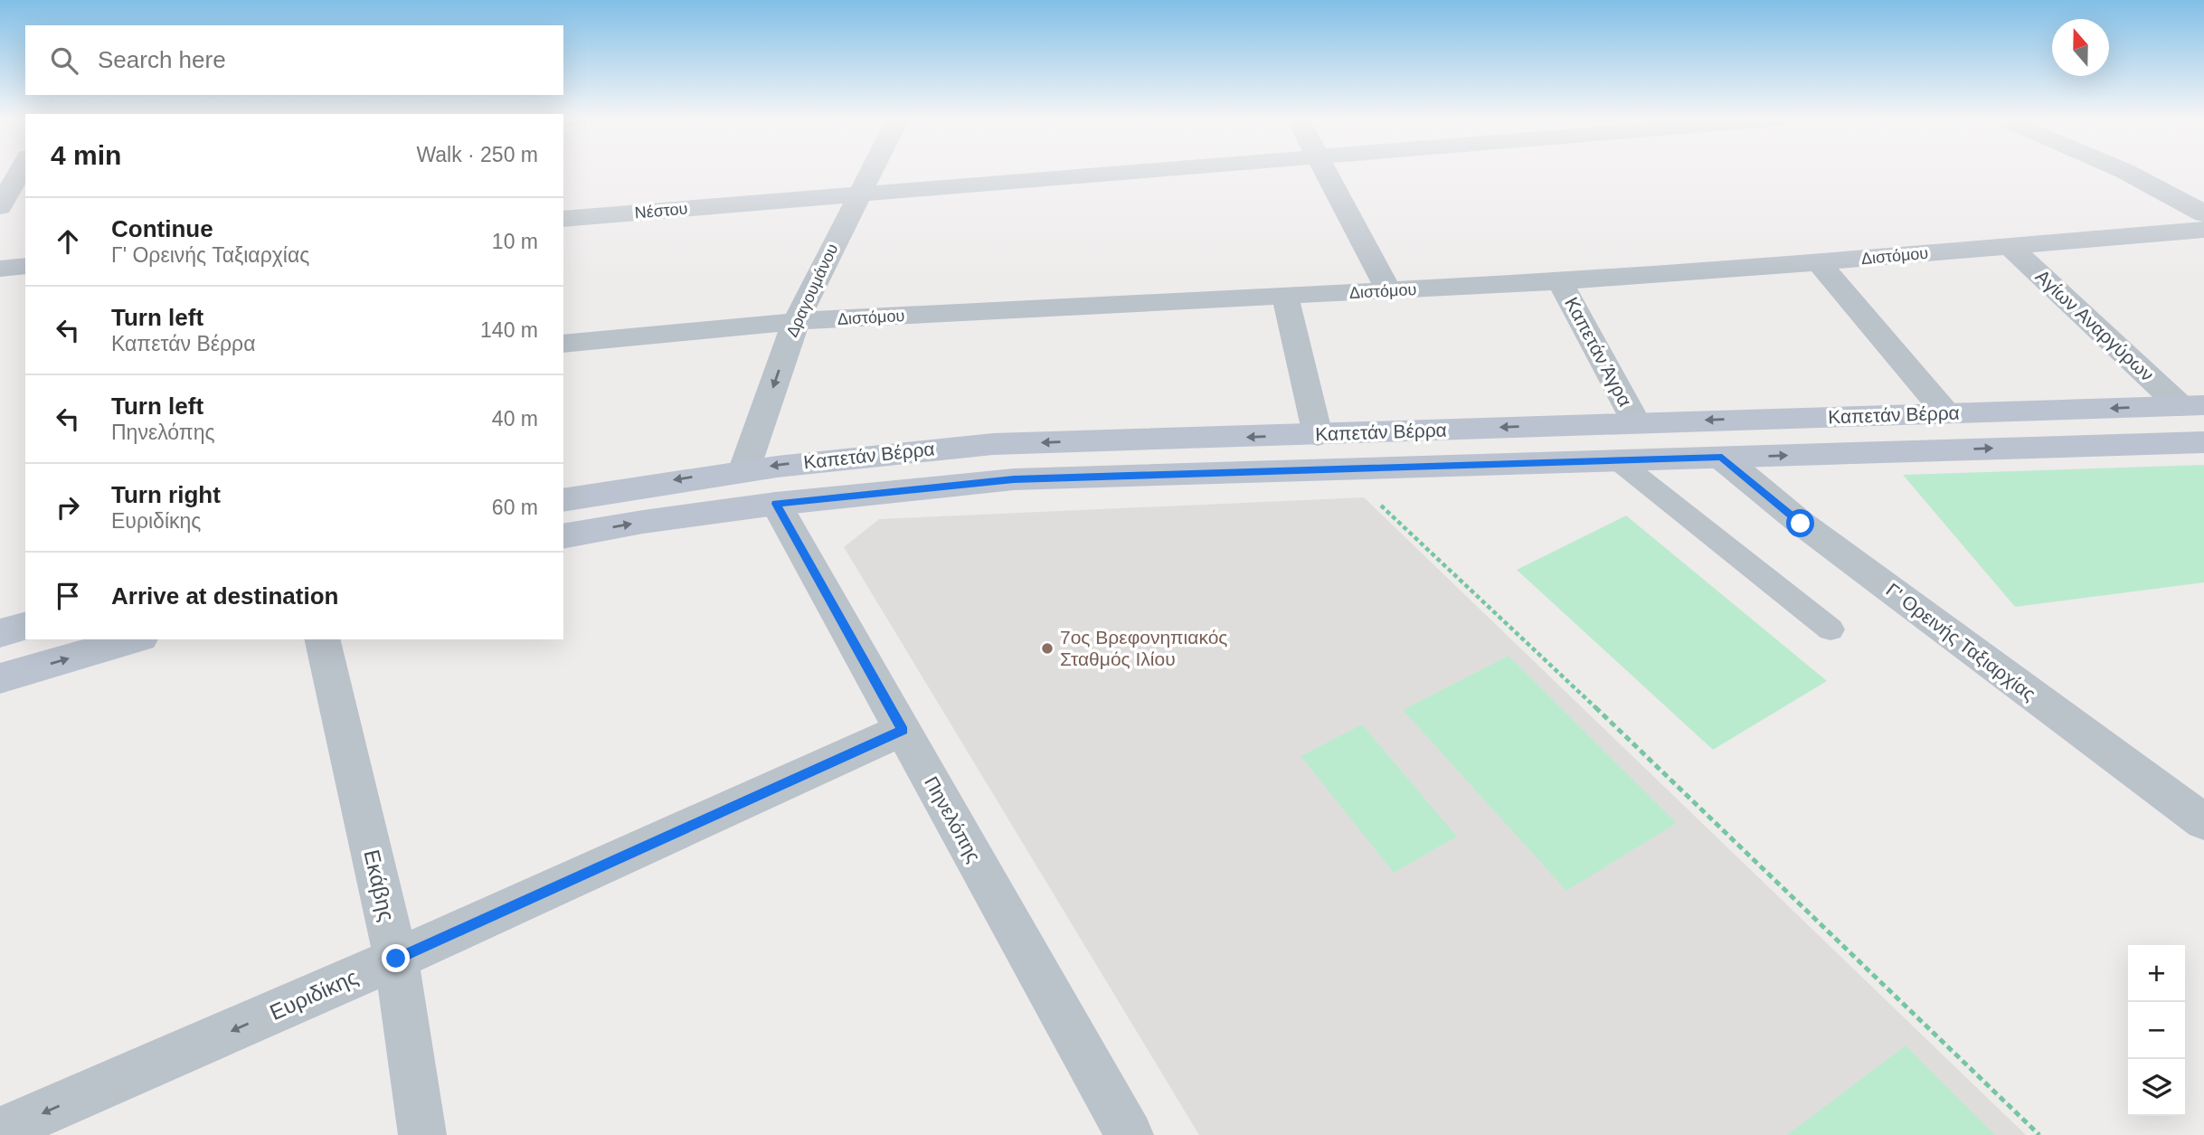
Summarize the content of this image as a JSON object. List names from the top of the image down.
{
  "streets": {
    "street": [
      "Νέστου",
      "Διστόμου",
      "Δραγουμάνου",
      "Αγίων Αναργύρων",
      "Καπετάν Άγρα",
      "Καπετάν Βέρρα",
      "Γ' Ορεινής Ταξιαρχίας",
      "Πηνελόπης",
      "Εκάβης",
      "Ευριδίκης"
    ]
  },
  "crossings": [
    ["Νέστου", "Δραγουμάνου"],
    ["Διστόμου", "Δραγουμάνου"],
    ["Διστόμου", "Αγίων Αναργύρων"],
    ["Διστόμου", "Καπετάν Άγρα"],
    ["Δραγουμάνου", "Καπετάν Βέρρα"],
    ["Αγίων Αναργύρων", "Καπετάν Βέρρα"],
    ["Καπετάν Άγρα", "Καπετάν Βέρρα"],
    ["Καπετάν Βέρρα", "Γ' Ορεινής Ταξιαρχίας"],
    ["Καπετάν Βέρρα", "Πηνελόπης"],
    ["Πηνελόπης", "Ευριδίκης"],
    ["Εκάβης", "Ευριδίκης"]
  ],
  "one_way": ["Δραγουμάνου", "Ευριδίκης"],
  "places": ["7ος Βρεφονηπιακός Σταθμός Ιλίου"],
  "north": "top",
  "page": {
    "search": "Search here",
    "heading": ["4 min", "Walk · 250 m"],
    "list": [
      ["Continue", "Γ' Ορεινής Ταξιαρχίας", "10 m"],
      ["Turn left", "Καπετάν Βέρρα", "140 m"],
      ["Turn left", "Πηνελόπης", "40 m"],
      ["Turn right", "Ευριδίκης", "60 m"],
      "Arrive at destination"
    ],
    "map_buttons": ["+", "−"]
  }
}
